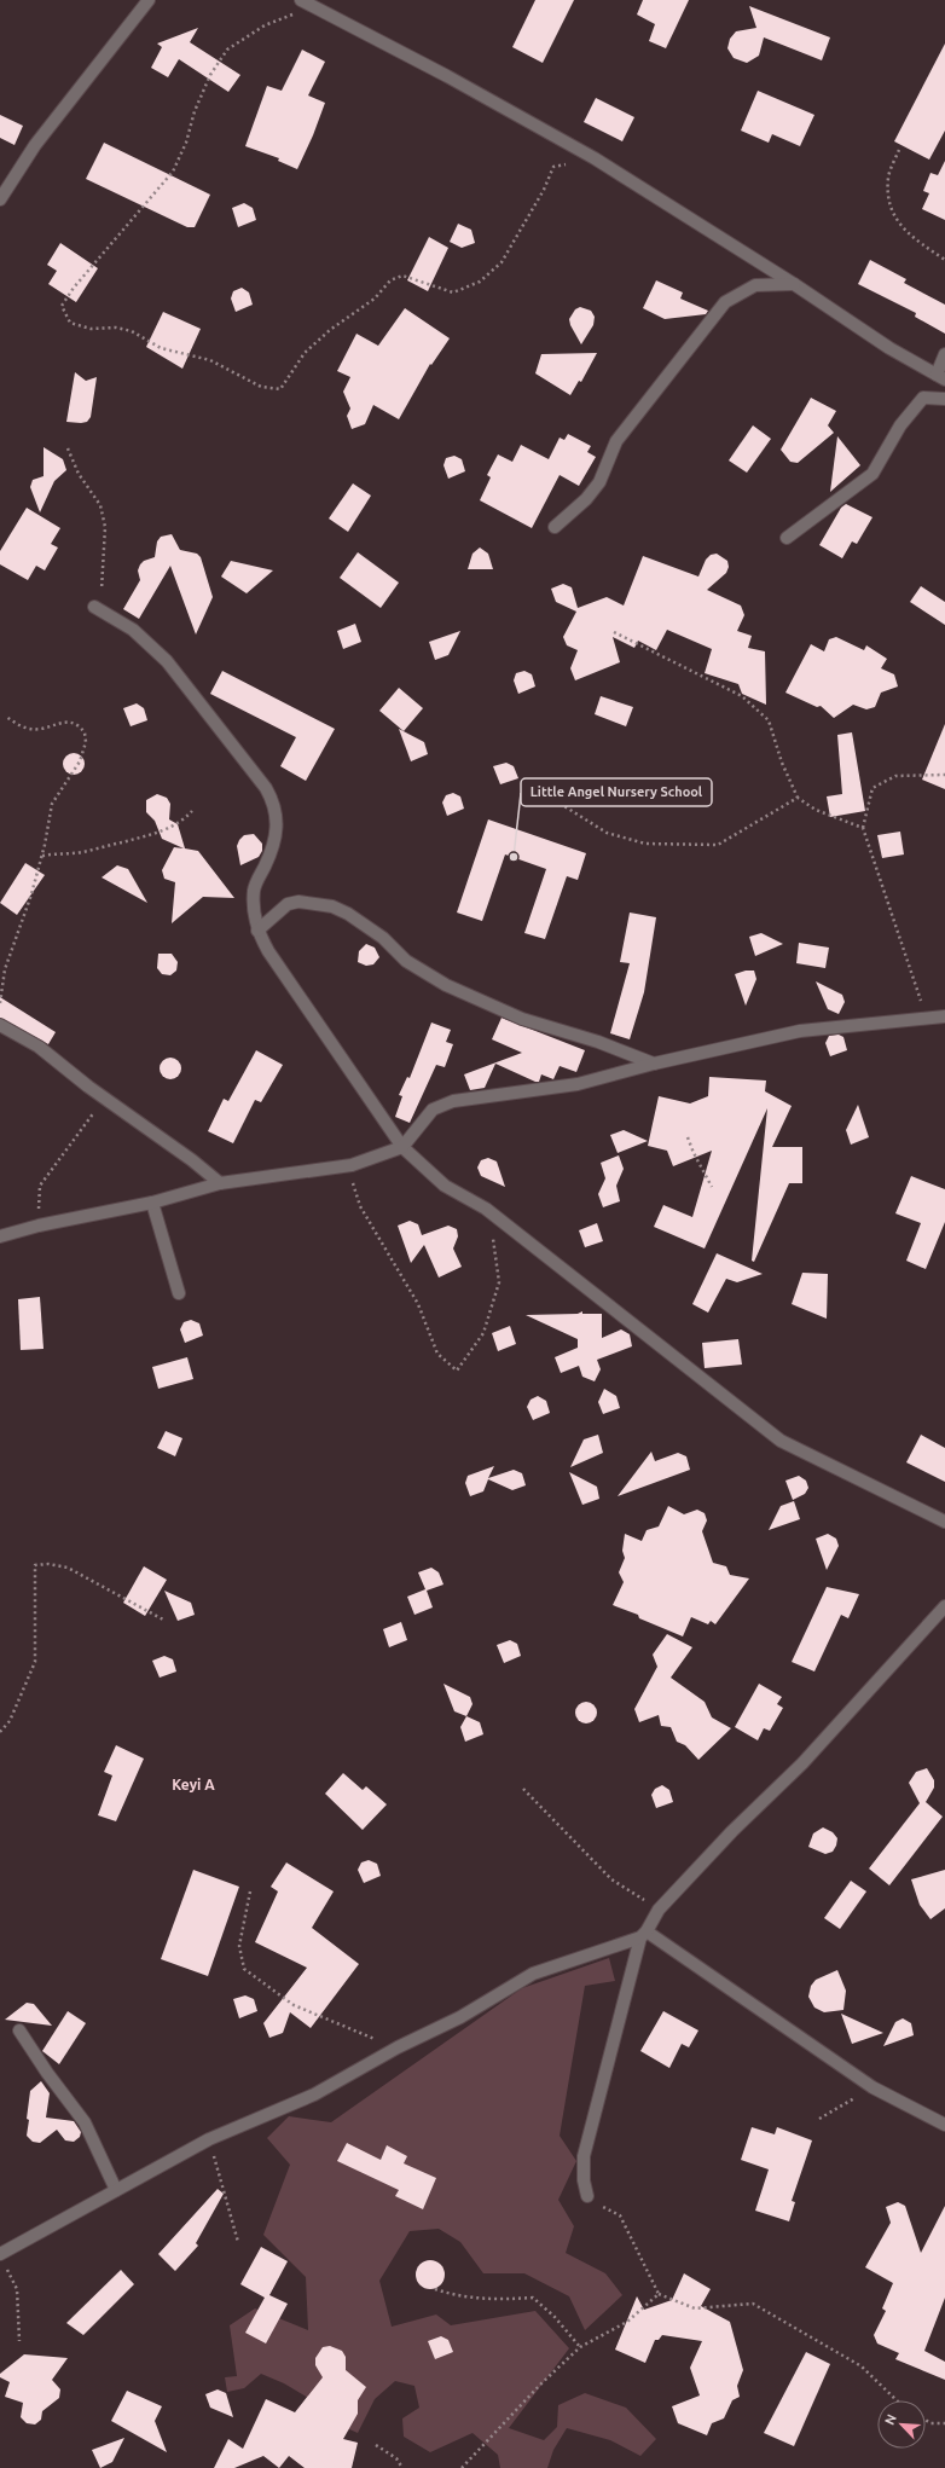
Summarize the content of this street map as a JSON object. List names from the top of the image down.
{
  "districts": ["Keyi A"],
  "places": ["Little Angel Nursery School"],
  "north": "top left"
}
